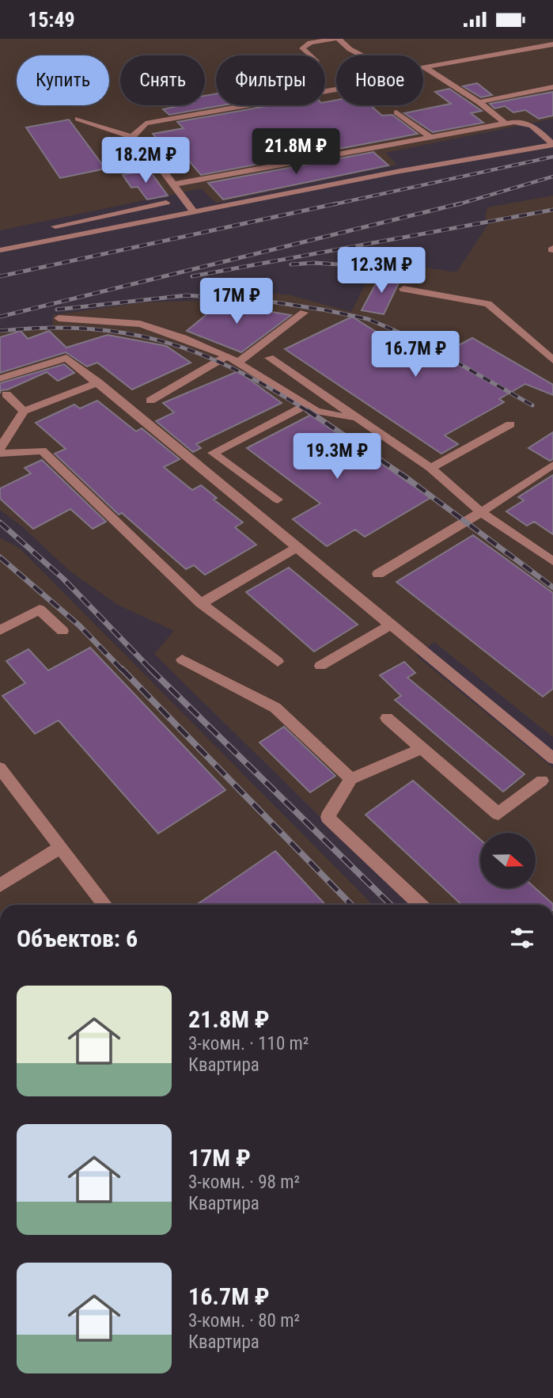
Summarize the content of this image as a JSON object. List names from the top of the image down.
{
  "north": "right",
  "page": {
    "status": "15:49",
    "chip": [
      "Купить",
      "Снять",
      "Фильтры",
      "Новое"
    ],
    "price": [
      "21.8M ₽",
      "18.2M ₽",
      "12.3M ₽",
      "17M ₽",
      "16.7M ₽",
      "19.3M ₽"
    ],
    "heading": "Объектов: 6",
    "list": [
      {
        "name": "21.8M ₽",
        "note": "3-комн. · 110 m² · Квартира"
      },
      {
        "name": "17M ₽",
        "note": "3-комн. · 98 m² · Квартира"
      },
      {
        "name": "16.7M ₽",
        "note": "3-комн. · 80 m² · Квартира"
      }
    ]
  }
}
